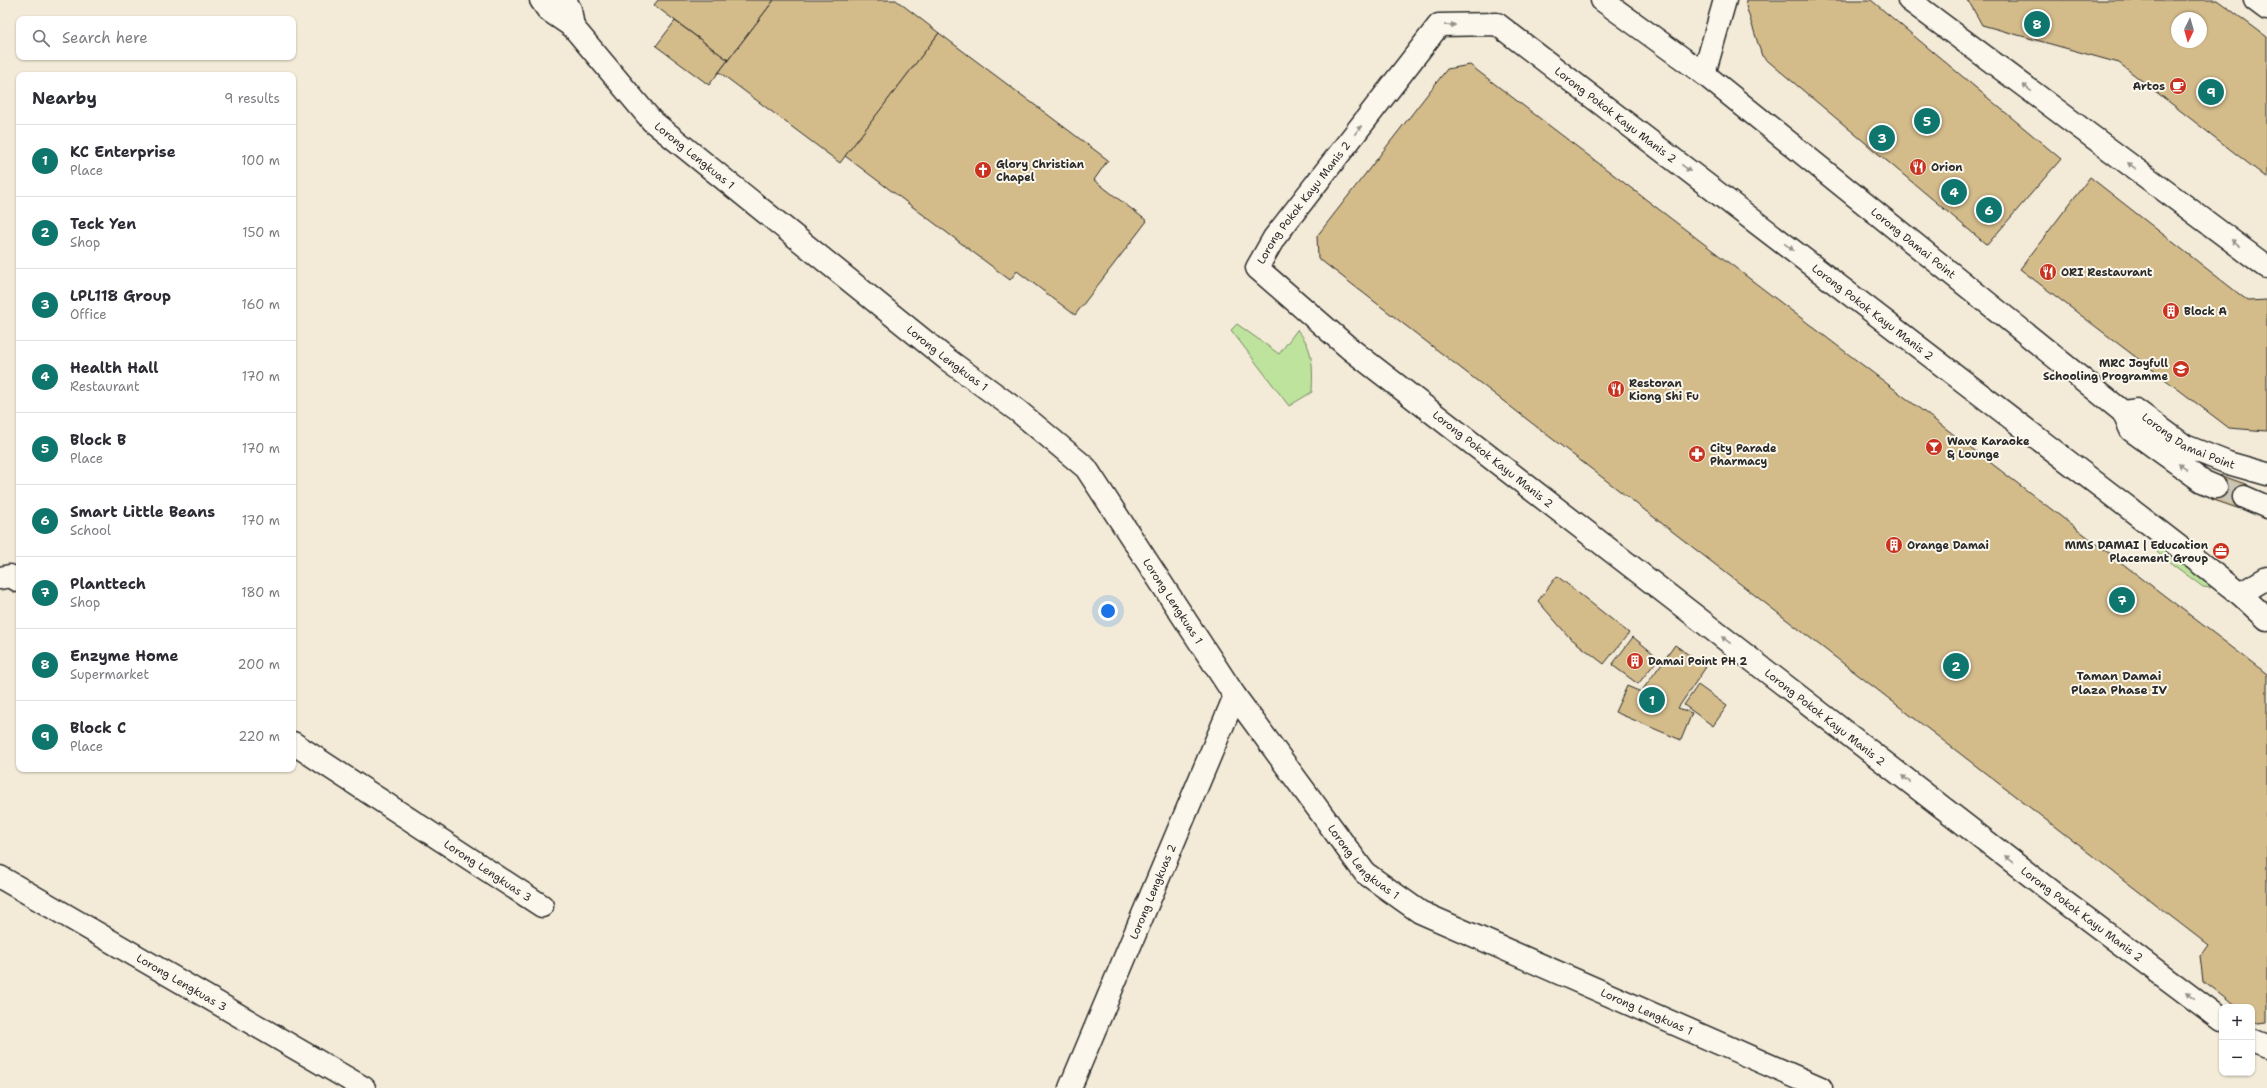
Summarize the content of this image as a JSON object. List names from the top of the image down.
{
  "streets": {
    "street": [
      "Lorong Pokok Kayu Manis 2",
      "Lorong Lengkuas 1",
      "Lorong Damai Point",
      "Lorong Lengkuas 3",
      "Lorong Lengkuas 2"
    ]
  },
  "crossings": [
    ["Lorong Lengkuas 1", "Lorong Lengkuas 2"]
  ],
  "districts": ["Taman Damai Plaza Phase IV"],
  "places": {
    "cafe": ["Artos"],
    "restaurant": ["Orion", "ORI Restaurant", "Restoran Kiong Shi Fu"],
    "church": ["Glory Christian Chapel"],
    "building": ["Block A", "Orange Damai", "Damai Point PH 2"],
    "school or university": ["MRC Joyfull Schooling Programme"],
    "bar": ["Wave Karaoke & Lounge"],
    "pharmacy": ["City Parade Pharmacy"],
    "office": ["MMS DAMAI | Education Placement Group"]
  },
  "north": "bottom",
  "page": {
    "pins": [
      "8",
      "9",
      "5",
      "3",
      "4",
      "6",
      "7",
      "2",
      "1"
    ],
    "search": "Search here",
    "heading": ["Nearby", "9 results"],
    "list": [
      {
        "mark": "1",
        "name": "KC Enterprise",
        "note": "Place",
        "value": "100 m"
      },
      {
        "mark": "2",
        "name": "Teck Yen",
        "note": "Shop",
        "value": "150 m"
      },
      {
        "mark": "3",
        "name": "LPL118 Group",
        "note": "Office",
        "value": "160 m"
      },
      {
        "mark": "4",
        "name": "Health Hall",
        "note": "Restaurant",
        "value": "170 m"
      },
      {
        "mark": "5",
        "name": "Block B",
        "note": "Place",
        "value": "170 m"
      },
      {
        "mark": "6",
        "name": "Smart Little Beans",
        "note": "School",
        "value": "170 m"
      },
      {
        "mark": "7",
        "name": "Planttech",
        "note": "Shop",
        "value": "180 m"
      },
      {
        "mark": "8",
        "name": "Enzyme Home",
        "note": "Supermarket",
        "value": "200 m"
      },
      {
        "mark": "9",
        "name": "Block C",
        "note": "Place",
        "value": "220 m"
      }
    ],
    "map_buttons": ["+", "−"]
  }
}
